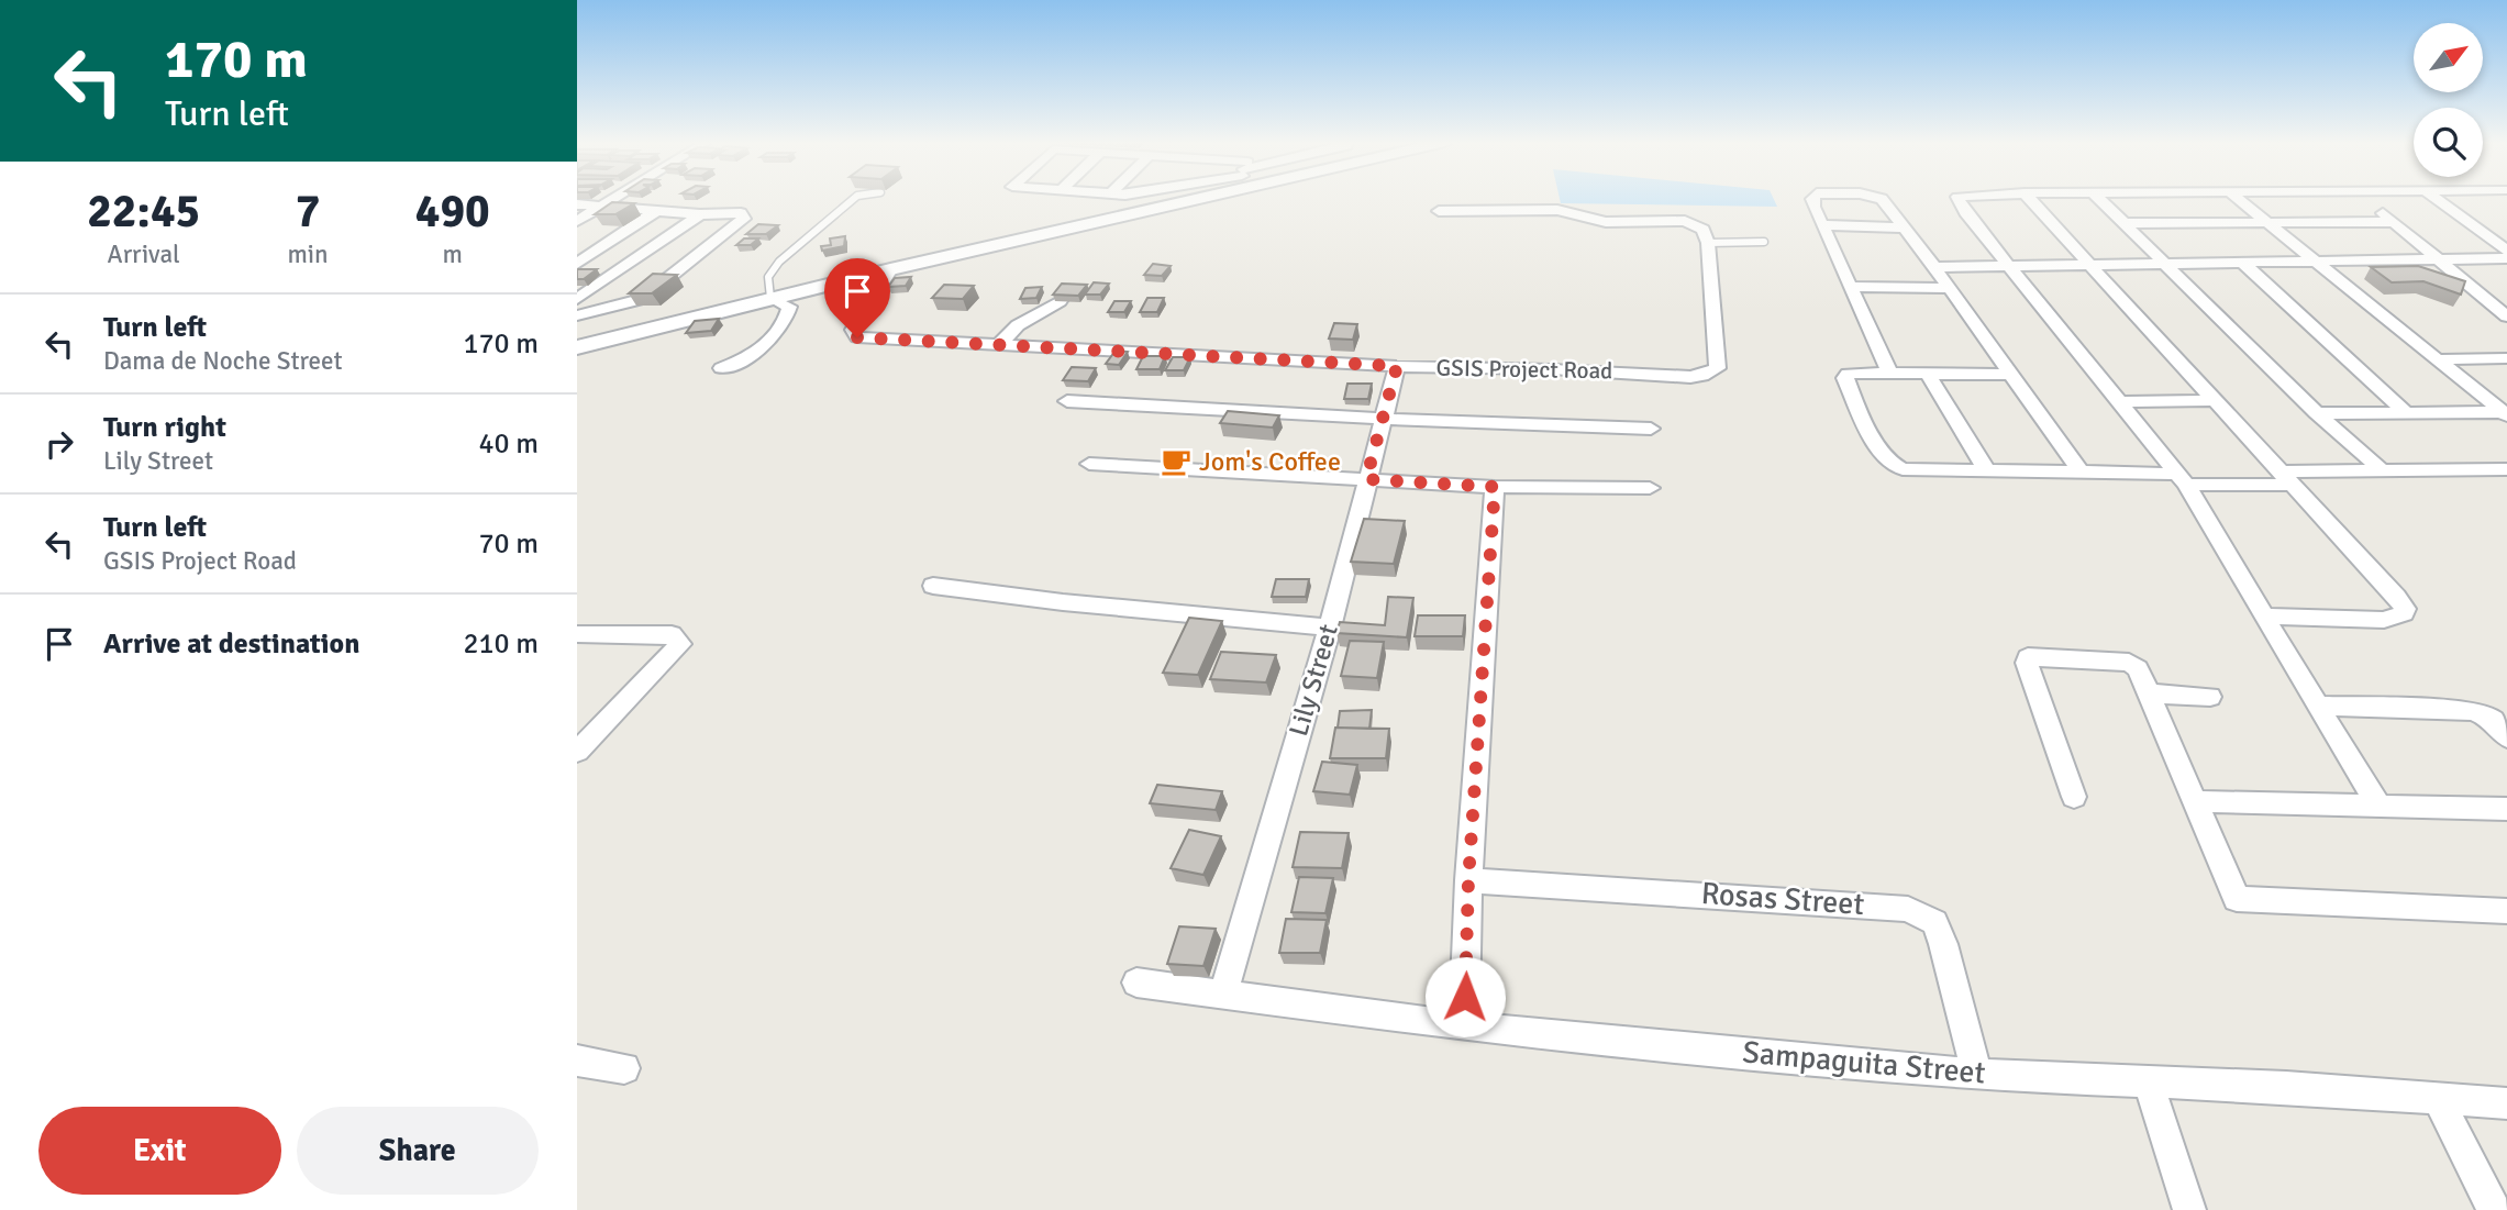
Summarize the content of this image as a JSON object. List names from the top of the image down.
{
  "streets": {
    "street": [
      "GSIS Project Road",
      "Lily Street",
      "Rosas Street",
      "Sampaguita Street"
    ]
  },
  "crossings": [
    ["GSIS Project Road", "Lily Street"],
    ["Lily Street", "Sampaguita Street"],
    ["Rosas Street", "Sampaguita Street"]
  ],
  "places": {
    "cafe": ["Jom's Coffee"]
  },
  "north": "top right",
  "page": {
    "turn": ["170 m", "Turn left"],
    "eta": [
      "22:45",
      "Arrival",
      "7",
      "min",
      "490",
      "m"
    ],
    "list": [
      {
        "name": "Turn left",
        "note": "Dama de Noche Street",
        "value": "170 m"
      },
      {
        "name": "Turn right",
        "note": "Lily Street",
        "value": "40 m"
      },
      {
        "name": "Turn left",
        "note": "GSIS Project Road",
        "value": "70 m"
      },
      {
        "name": "Arrive at destination",
        "value": "210 m"
      }
    ],
    "buttons": ["Exit", "Share"]
  }
}
